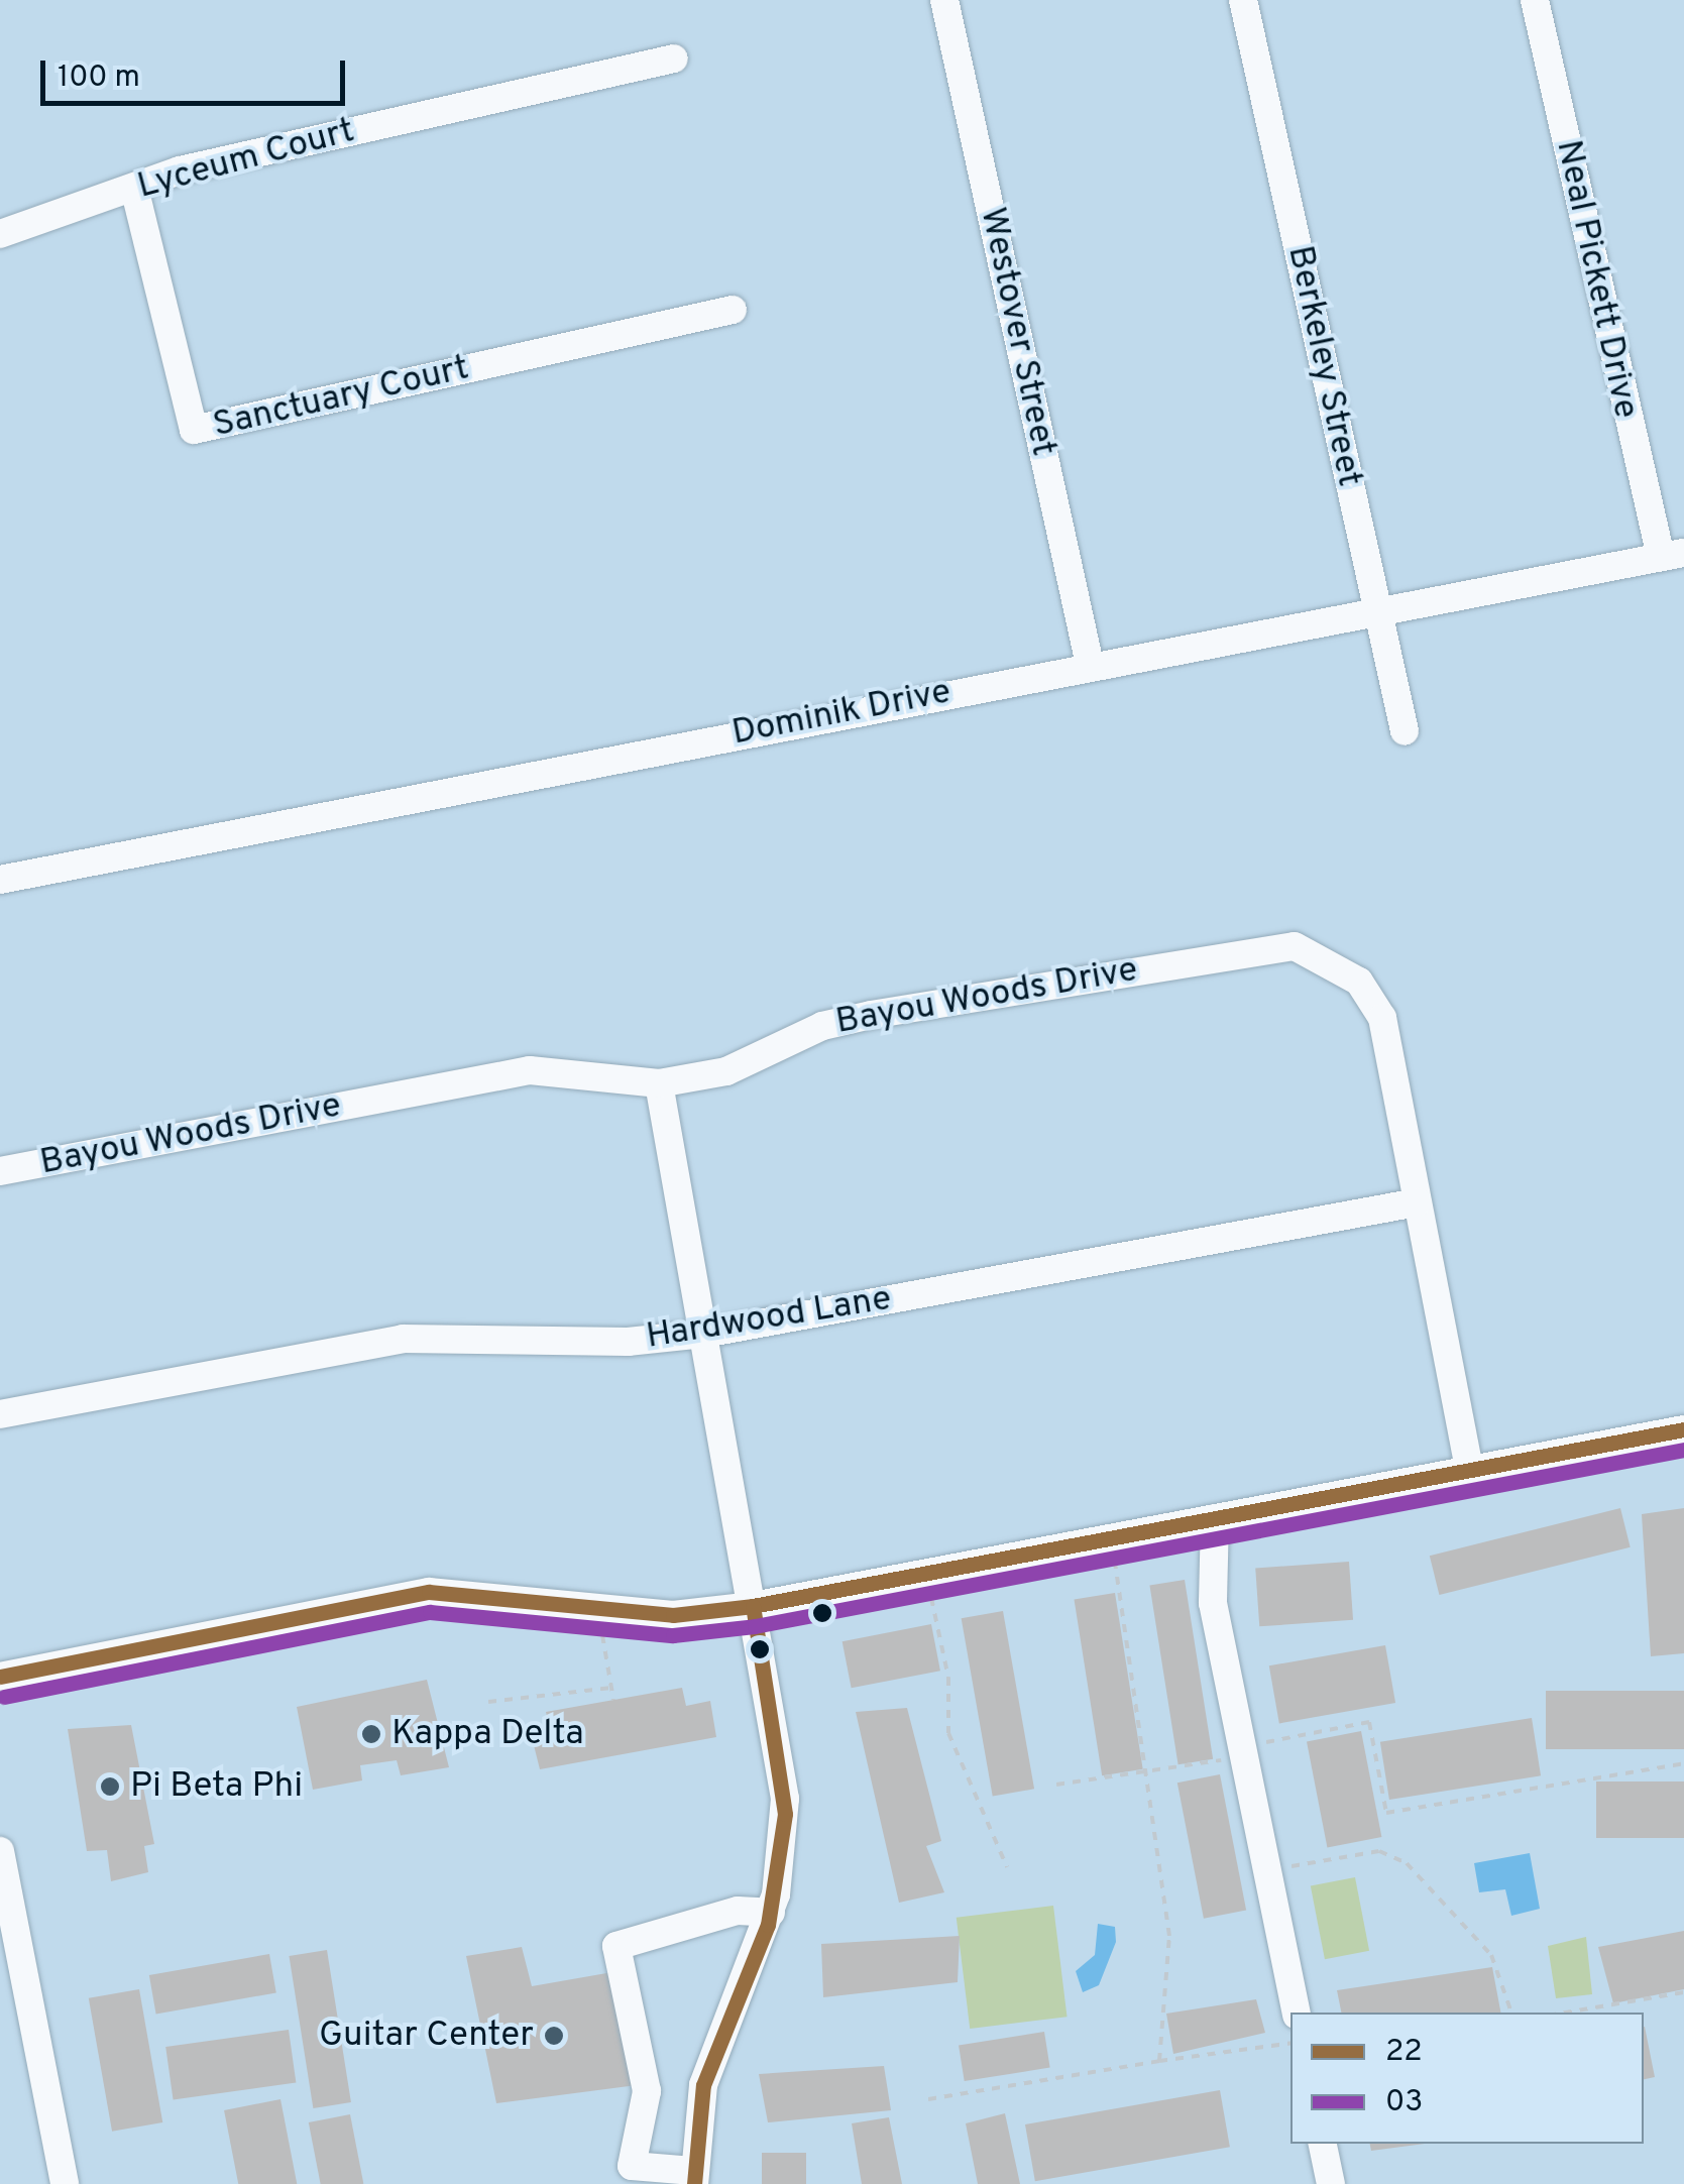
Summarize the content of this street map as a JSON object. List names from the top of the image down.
{
  "streets": {
    "street": [
      "Lyceum Court",
      "Neal Pickett Drive",
      "Westover Street",
      "Berkeley Street",
      "Sanctuary Court",
      "Dominik Drive",
      "Bayou Woods Drive",
      "Hardwood Lane"
    ]
  },
  "crossings": [
    ["Lyceum Court", "Sanctuary Court"],
    ["Neal Pickett Drive", "Dominik Drive"],
    ["Westover Street", "Dominik Drive"],
    ["Berkeley Street", "Dominik Drive"],
    ["Bayou Woods Drive", "Hardwood Lane"]
  ],
  "places": ["Kappa Delta", "Pi Beta Phi", "Guitar Center"],
  "lines": ["transit line 22", "transit line 03"],
  "legend": ["22", "03"],
  "scale_bar": "100 m"
}
